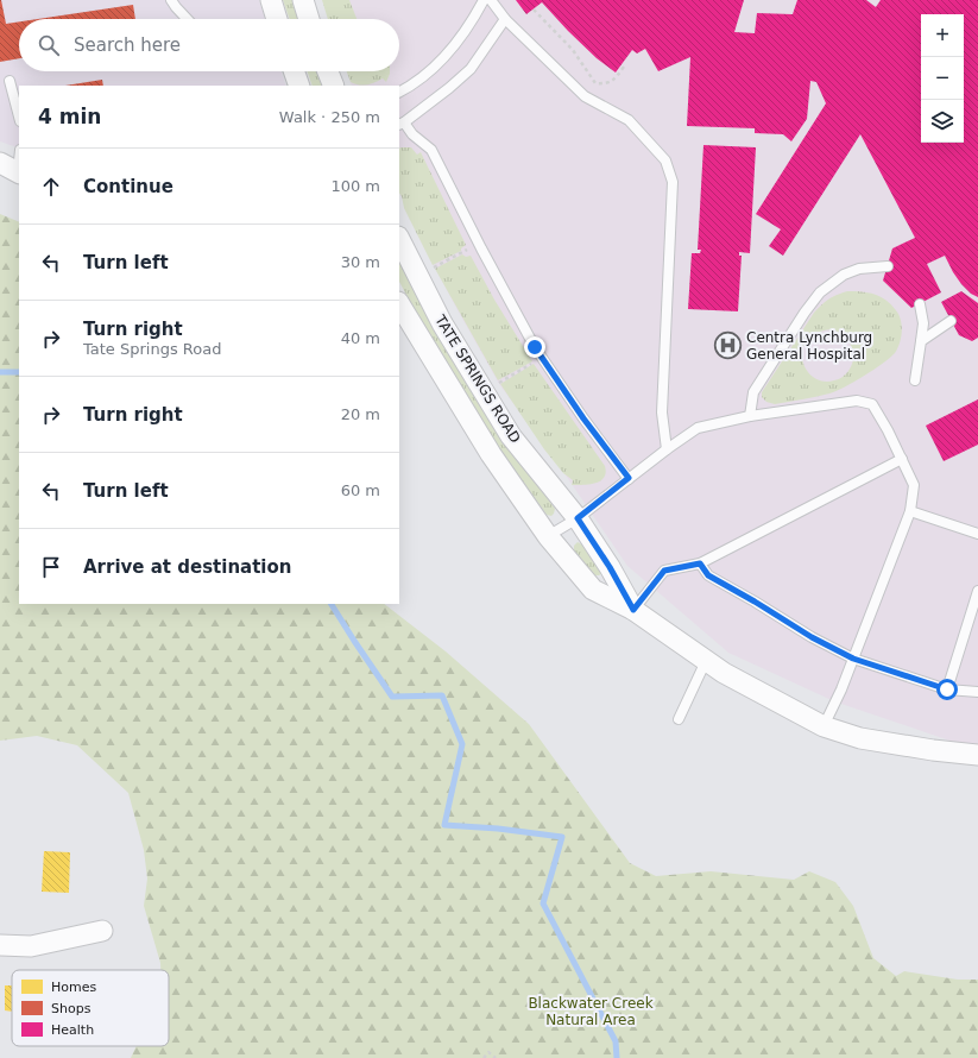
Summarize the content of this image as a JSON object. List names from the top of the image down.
{
  "streets": {
    "street": ["TATE SPRINGS ROAD"]
  },
  "parks": ["Blackwater Creek Natural Area"],
  "places": {
    "hospital": ["Centra Lynchburg General Hospital"]
  },
  "legend": ["Homes", "Shops", "Health"],
  "page": {
    "map_buttons": ["+", "−"],
    "search": "Search here",
    "heading": ["4 min", "Walk · 250 m"],
    "list": [
      ["Continue", "100 m"],
      ["Turn left", "30 m"],
      ["Turn right", "Tate Springs Road", "40 m"],
      ["Turn right", "20 m"],
      ["Turn left", "60 m"],
      "Arrive at destination"
    ]
  }
}
